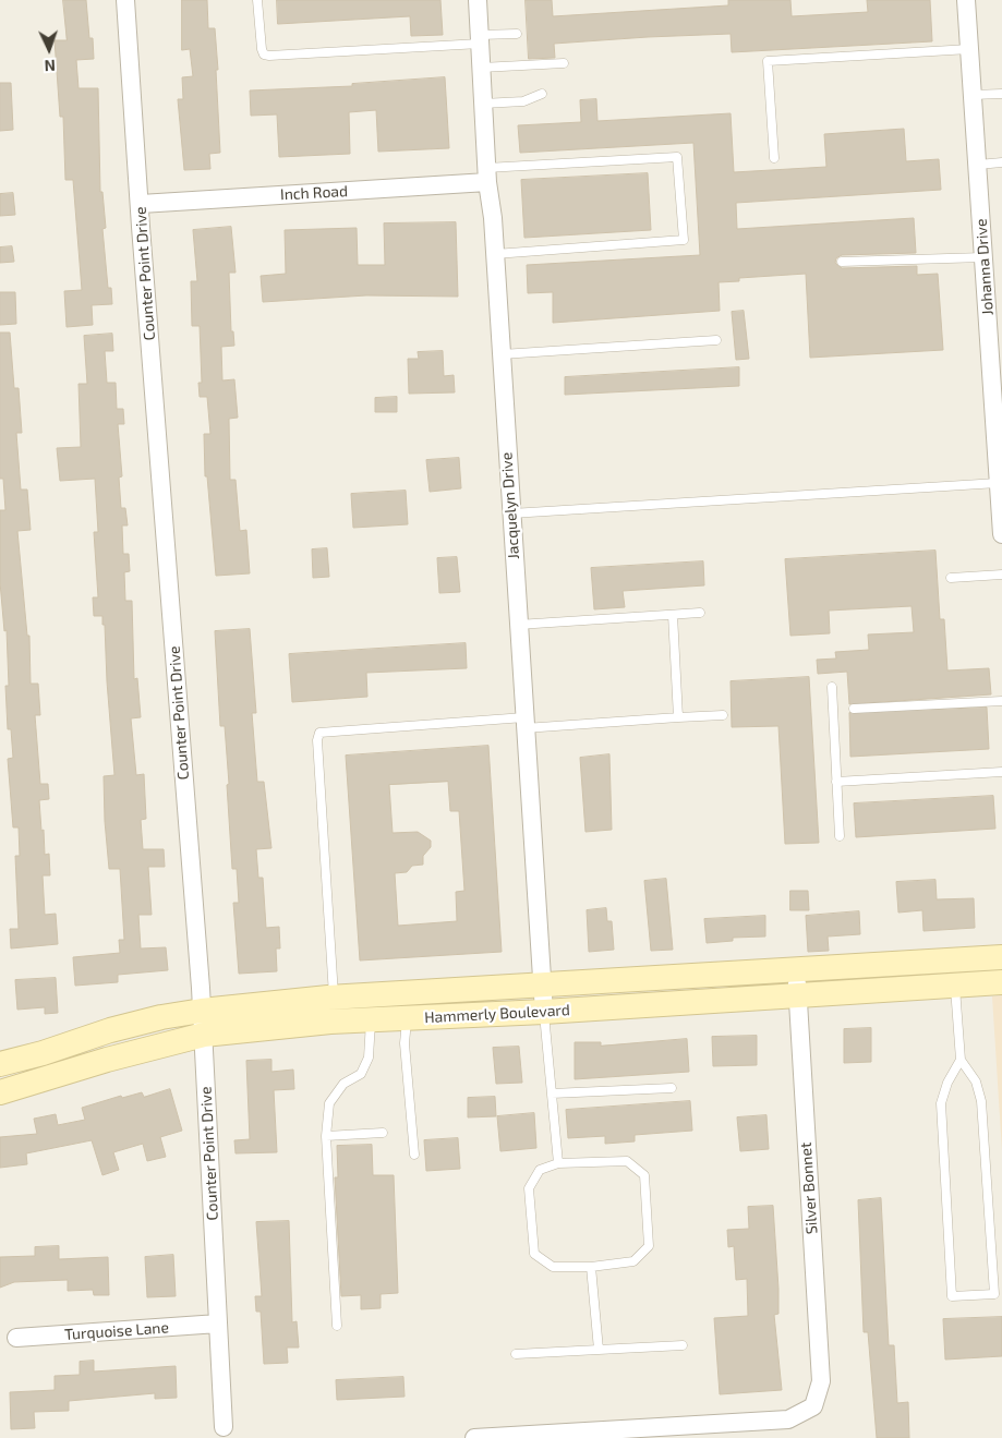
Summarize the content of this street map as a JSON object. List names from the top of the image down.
{
  "streets": {
    "main road": ["Hammerly Boulevard"],
    "street": [
      "Inch Road",
      "Johanna Drive",
      "Counter Point Drive",
      "Jacquelyn Drive",
      "Silver Bonnet",
      "Turquoise Lane"
    ]
  },
  "crossings": [
    ["Inch Road", "Counter Point Drive"],
    ["Inch Road", "Jacquelyn Drive"],
    ["Counter Point Drive", "Hammerly Boulevard"],
    ["Counter Point Drive", "Turquoise Lane"],
    ["Jacquelyn Drive", "Hammerly Boulevard"],
    ["Hammerly Boulevard", "Silver Bonnet"]
  ],
  "north": "bottom"
}
